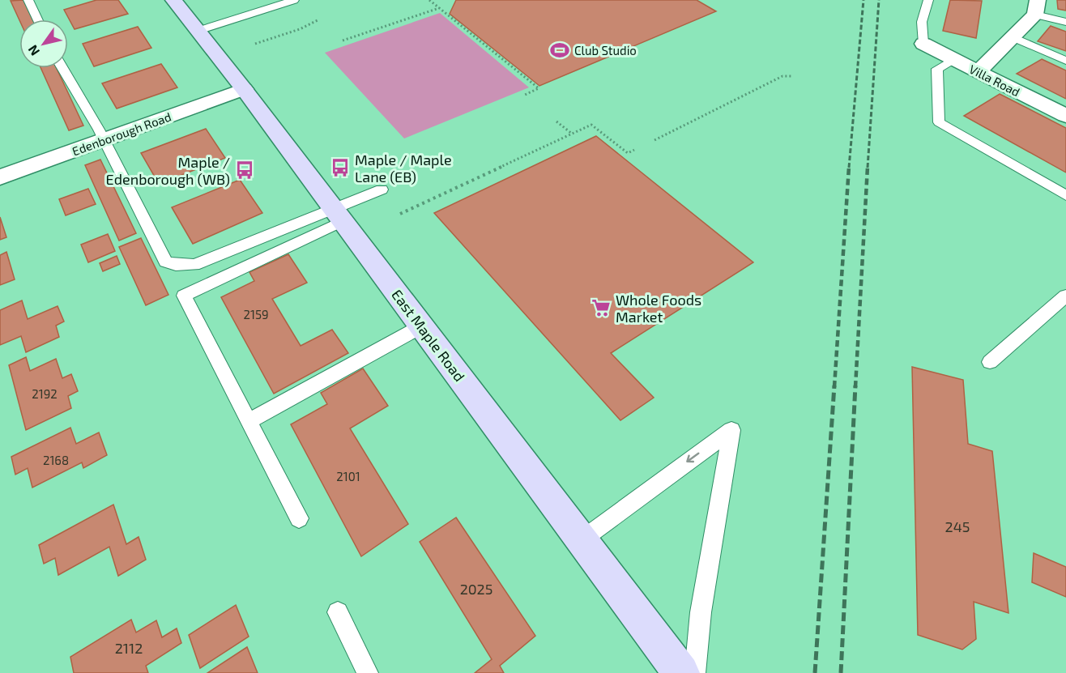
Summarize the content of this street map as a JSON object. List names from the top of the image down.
{
  "streets": {
    "main road": ["East Maple Road"],
    "street": ["Villa Road", "Edenborough Road"]
  },
  "crossings": [
    ["Edenborough Road", "East Maple Road"]
  ],
  "places": {
    "sports": ["Club Studio"],
    "bus stop": ["Maple / Maple Lane (EB)", "Maple / Edenborough (WB)"],
    "supermarket": ["Whole Foods Market"]
  },
  "house_numbers": [
    "2159",
    "2192",
    "2168",
    "2101",
    "245",
    "2025",
    "2112"
  ],
  "north": "bottom left"
}
